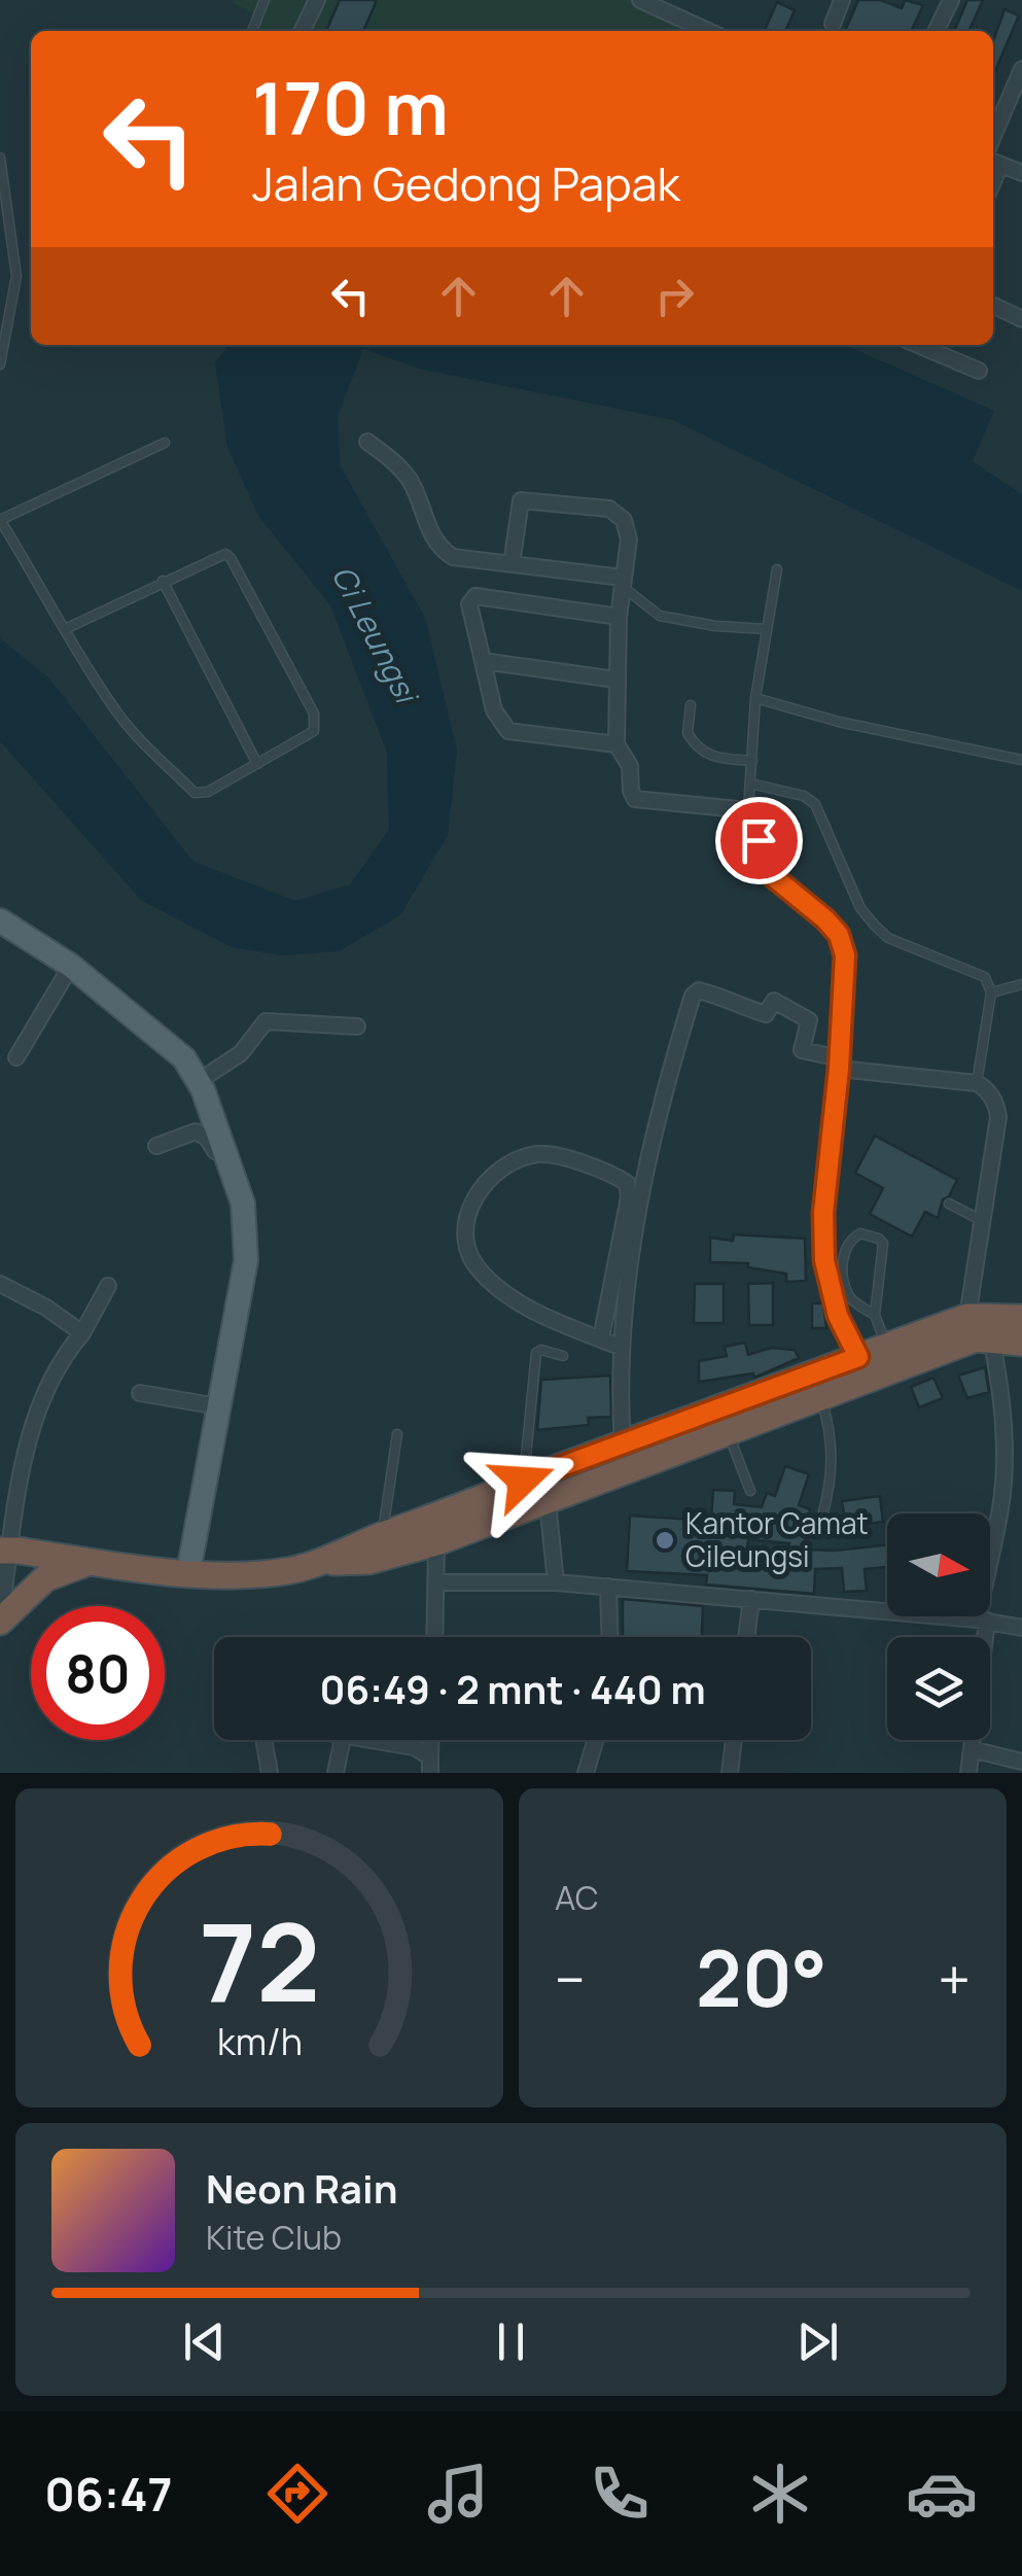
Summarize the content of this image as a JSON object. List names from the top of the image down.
{
  "water": ["Ci Leungsi"],
  "places": ["Kantor Camat Cileungsi"],
  "north": "right",
  "page": {
    "turn": ["170 m", "Jalan Gedong Papak"],
    "limit": "80",
    "trip": "06:49 · 2 mnt · 440 m",
    "tile": "AC",
    "heat": ["−", "20°", "+"],
    "song": ["Neon Rain", "Kite Club"],
    "tabs": "06:47",
    "gauge": ["72", "km/h"]
  }
}
